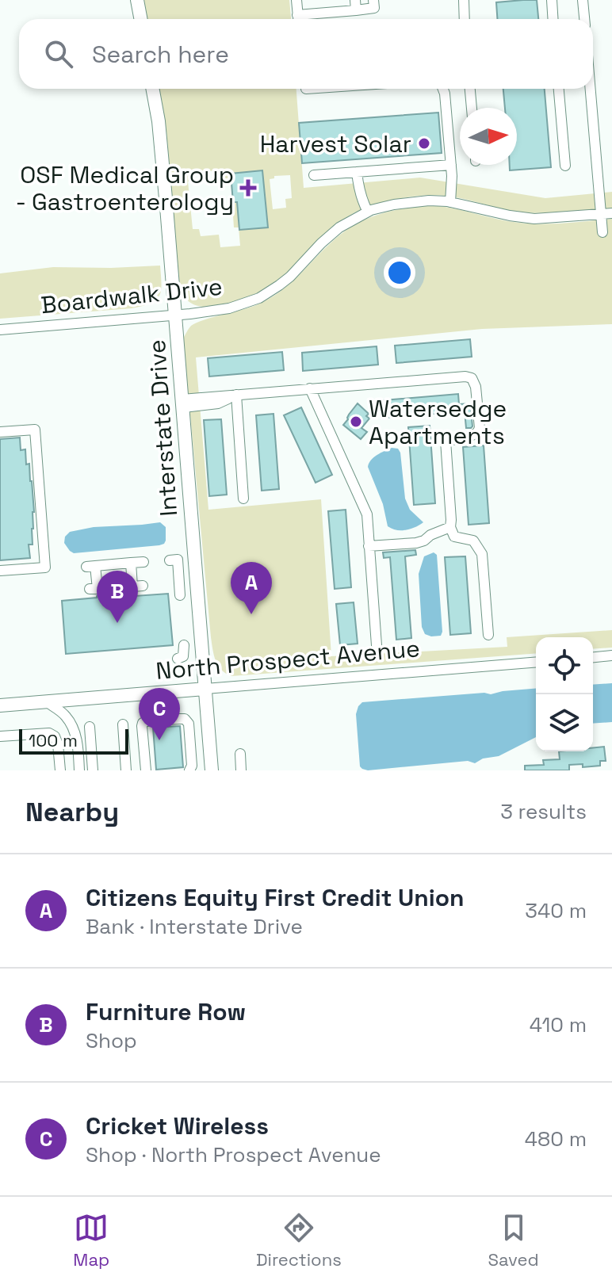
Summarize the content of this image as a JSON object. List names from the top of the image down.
{
  "streets": {
    "main road": ["Interstate Drive", "North Prospect Avenue"],
    "street": ["Boardwalk Drive"]
  },
  "crossings": [
    ["Boardwalk Drive", "Interstate Drive"],
    ["Interstate Drive", "North Prospect Avenue"]
  ],
  "places": {
    "other": ["Harvest Solar", "Watersedge Apartments"],
    "health": ["OSF Medical Group - Gastroenterology"]
  },
  "scale_bar": "100 m",
  "north": "right",
  "page": {
    "search": "Search here",
    "pins": ["A", "B", "C"],
    "scale": "100 m",
    "heading": ["Nearby", "3 results"],
    "list": [
      {
        "mark": "A",
        "name": "Citizens Equity First Credit Union",
        "note": "Bank · Interstate Drive",
        "value": "340 m"
      },
      {
        "mark": "B",
        "name": "Furniture Row",
        "note": "Shop",
        "value": "410 m"
      },
      {
        "mark": "C",
        "name": "Cricket Wireless",
        "note": "Shop · North Prospect Avenue",
        "value": "480 m"
      }
    ],
    "nav": ["Map", "Directions", "Saved"]
  }
}
